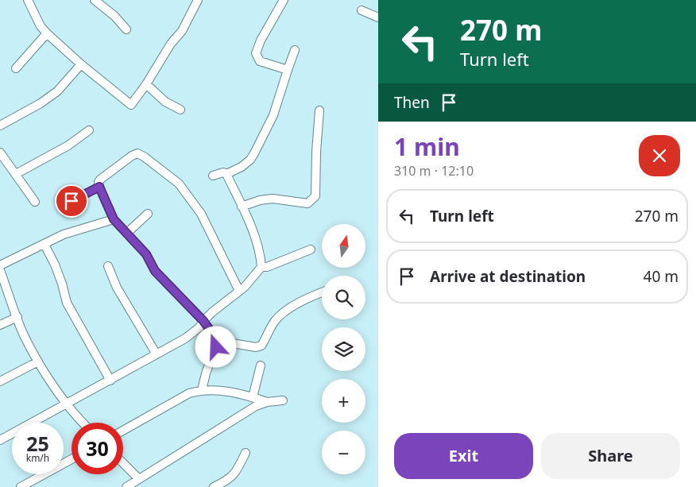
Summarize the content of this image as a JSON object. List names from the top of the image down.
{
  "north": "top",
  "page": {
    "turn": ["270 m", "Turn left"],
    "then": "Then",
    "heading": ["1 min", "310 m · 12:10"],
    "list": [
      {
        "name": "Turn left",
        "value": "270 m"
      },
      {
        "name": "Arrive at destination",
        "value": "40 m"
      }
    ],
    "map_buttons": ["+", "−"],
    "speed": "25 km/h",
    "limit": "30",
    "buttons": ["Exit", "Share"]
  }
}
